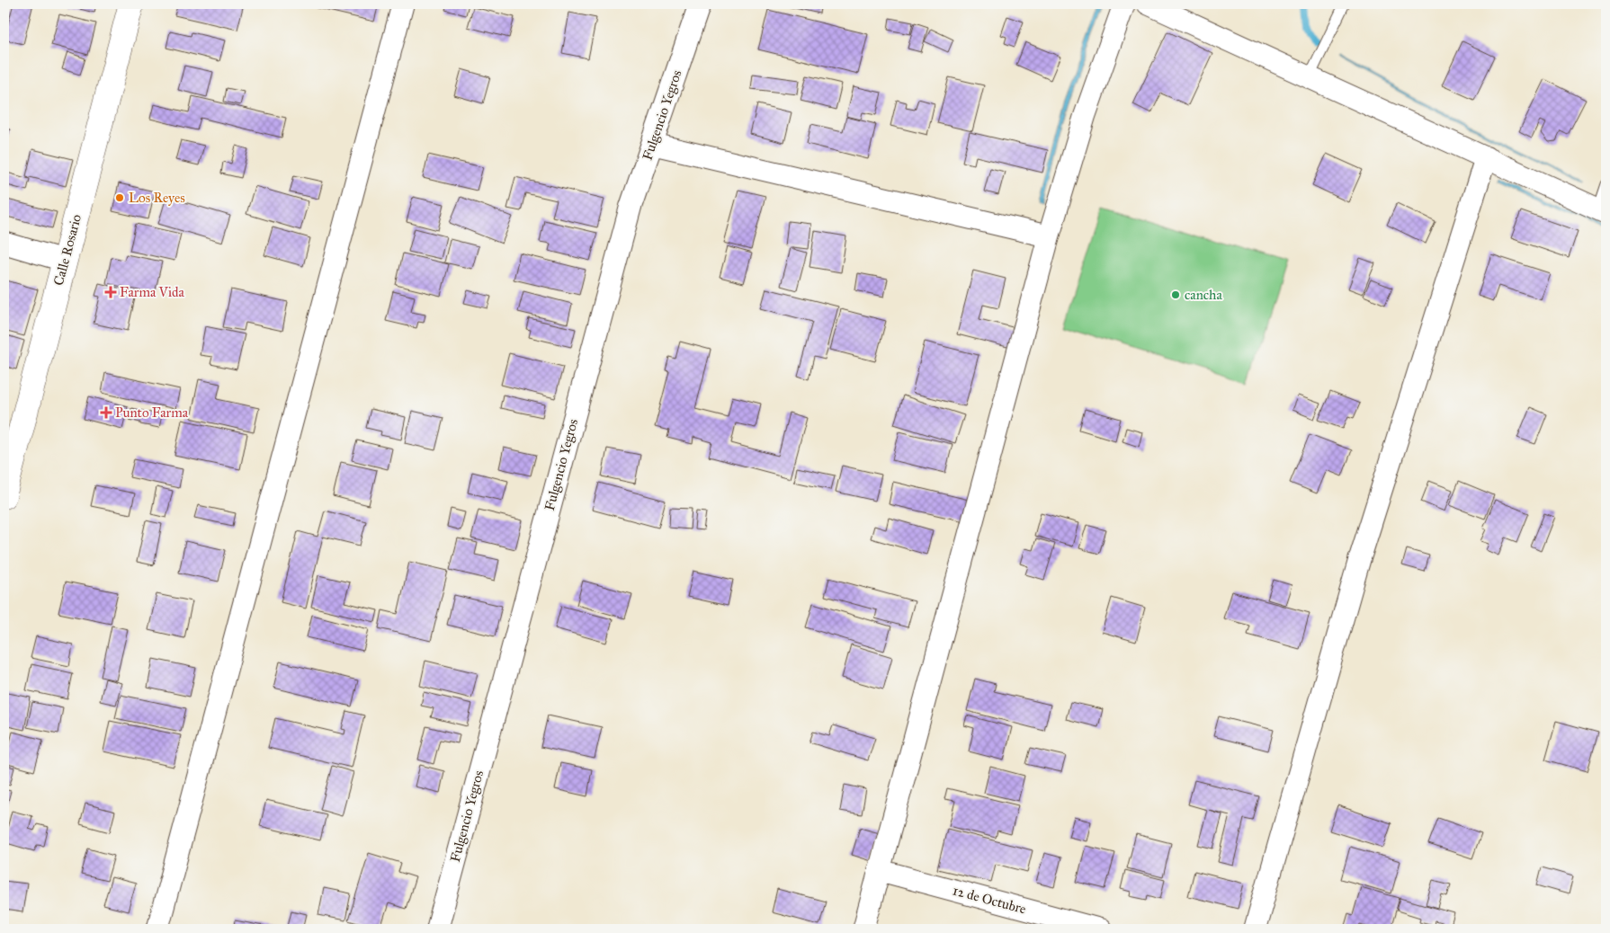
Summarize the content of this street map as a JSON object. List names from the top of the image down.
{
  "streets": {
    "main road": ["Calle Rosario"],
    "street": ["Fulgencio Yegros", "12 de Octubre"]
  },
  "places": {
    "other": ["Los Reyes", "cancha"],
    "health": ["Farma Vida", "Punto Farma"]
  }
}
